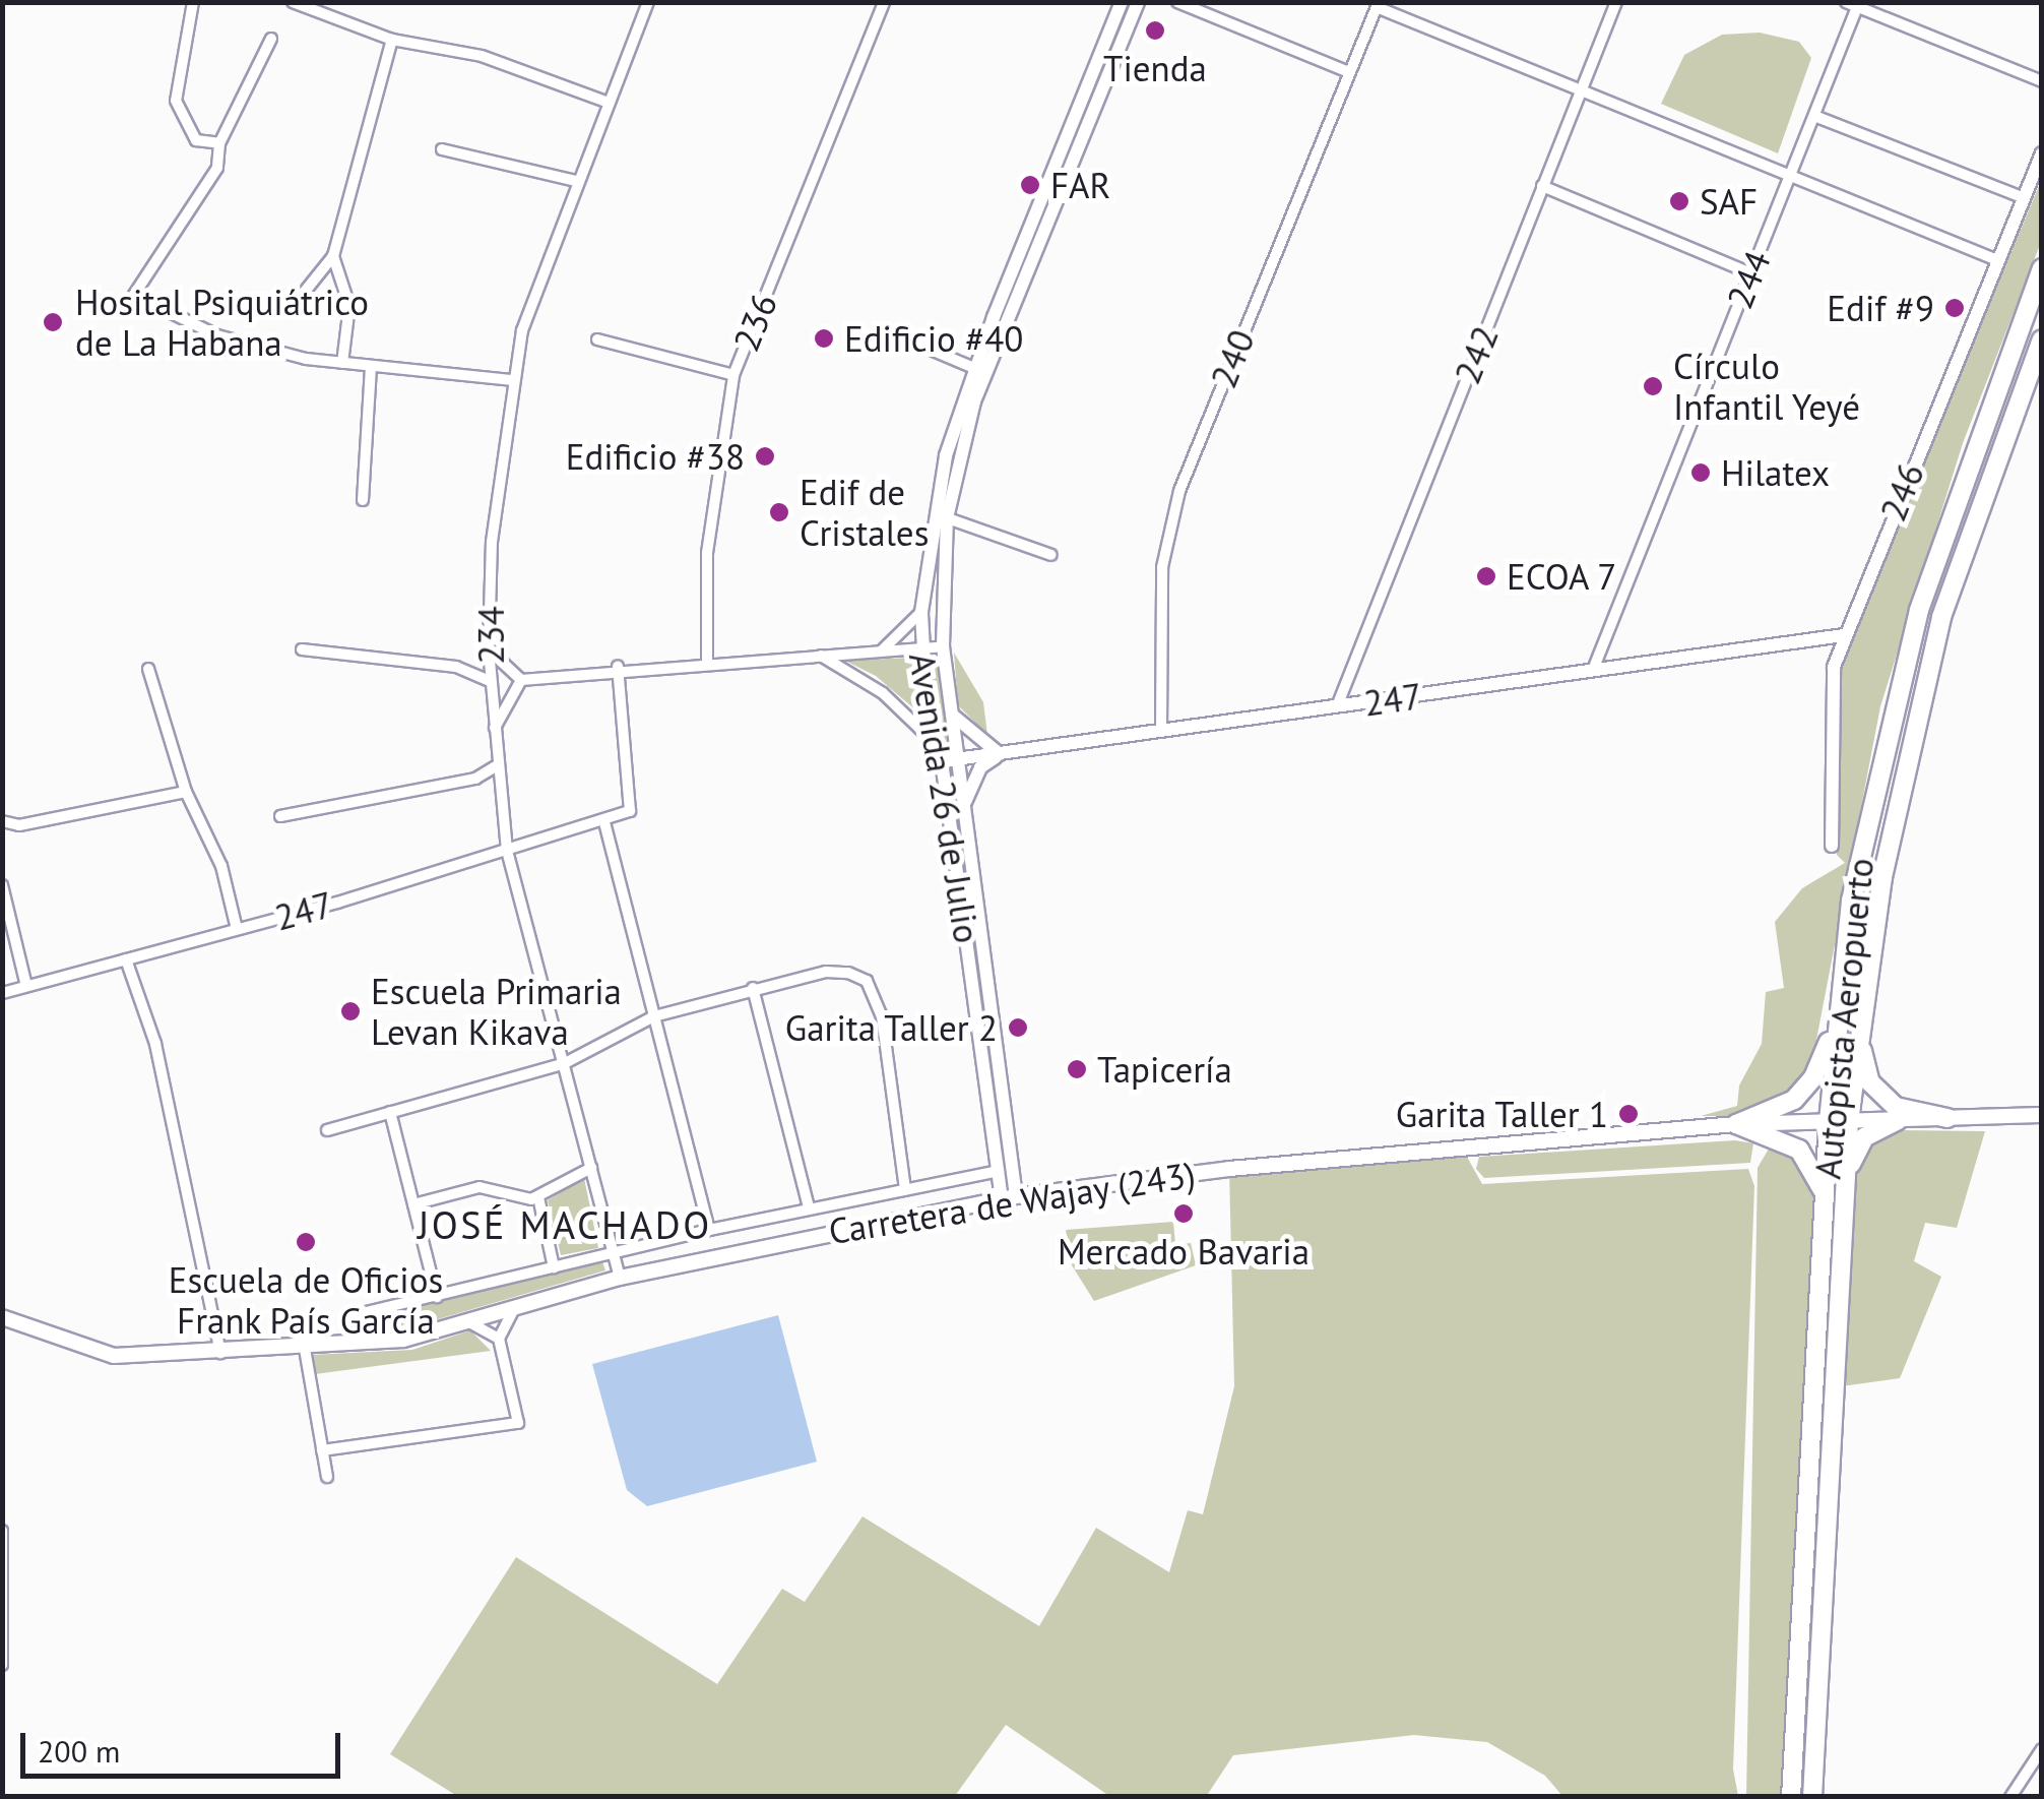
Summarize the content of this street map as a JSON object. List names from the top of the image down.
{
  "streets": {
    "highway": ["Autopista Aeropuerto"],
    "main road": ["Carretera de Wajay (243)"],
    "street": [
      "244",
      "236",
      "242",
      "240",
      "246",
      "234",
      "247",
      "Avenida 26 de Julio"
    ]
  },
  "crossings": [
    ["244", "247"],
    ["242", "247"],
    ["240", "247"],
    ["246", "247"],
    ["234", "247"],
    ["234", "Carretera de Wajay (243)"],
    ["247", "Avenida 26 de Julio"],
    ["Avenida 26 de Julio", "Carretera de Wajay (243)"],
    ["Autopista Aeropuerto", "Carretera de Wajay (243)"]
  ],
  "districts": ["JOSÉ MACHADO"],
  "places": [
    "Tienda",
    "FAR",
    "SAF",
    "Edif #9",
    "Hosital Psiquiátrico de La Habana",
    "Edificio #40",
    "Círculo Infantil Yeyé",
    "Edificio #38",
    "Hilatex",
    "Edif de Cristales",
    "ECOA 7",
    "Escuela Primaria Levan Kikava",
    "Garita Taller 2",
    "Tapicería",
    "Garita Taller 1",
    "Mercado Bavaria",
    "Escuela de Oficios Frank País García"
  ],
  "scale_bar": "200 m"
}
